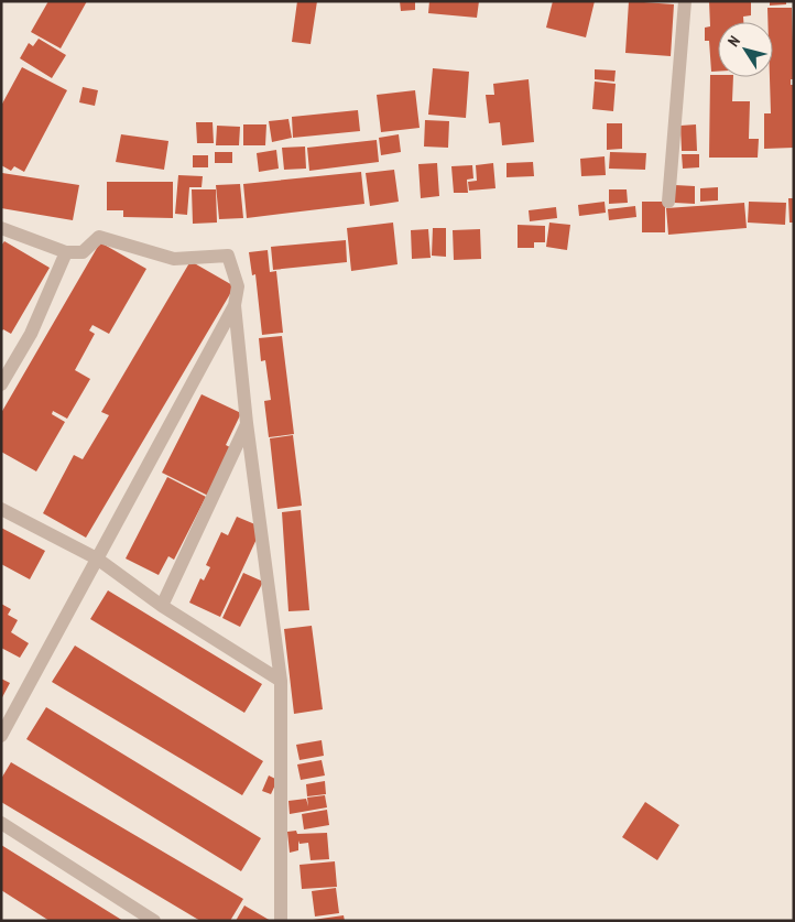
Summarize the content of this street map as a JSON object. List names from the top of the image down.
{
  "north": "top left"
}
